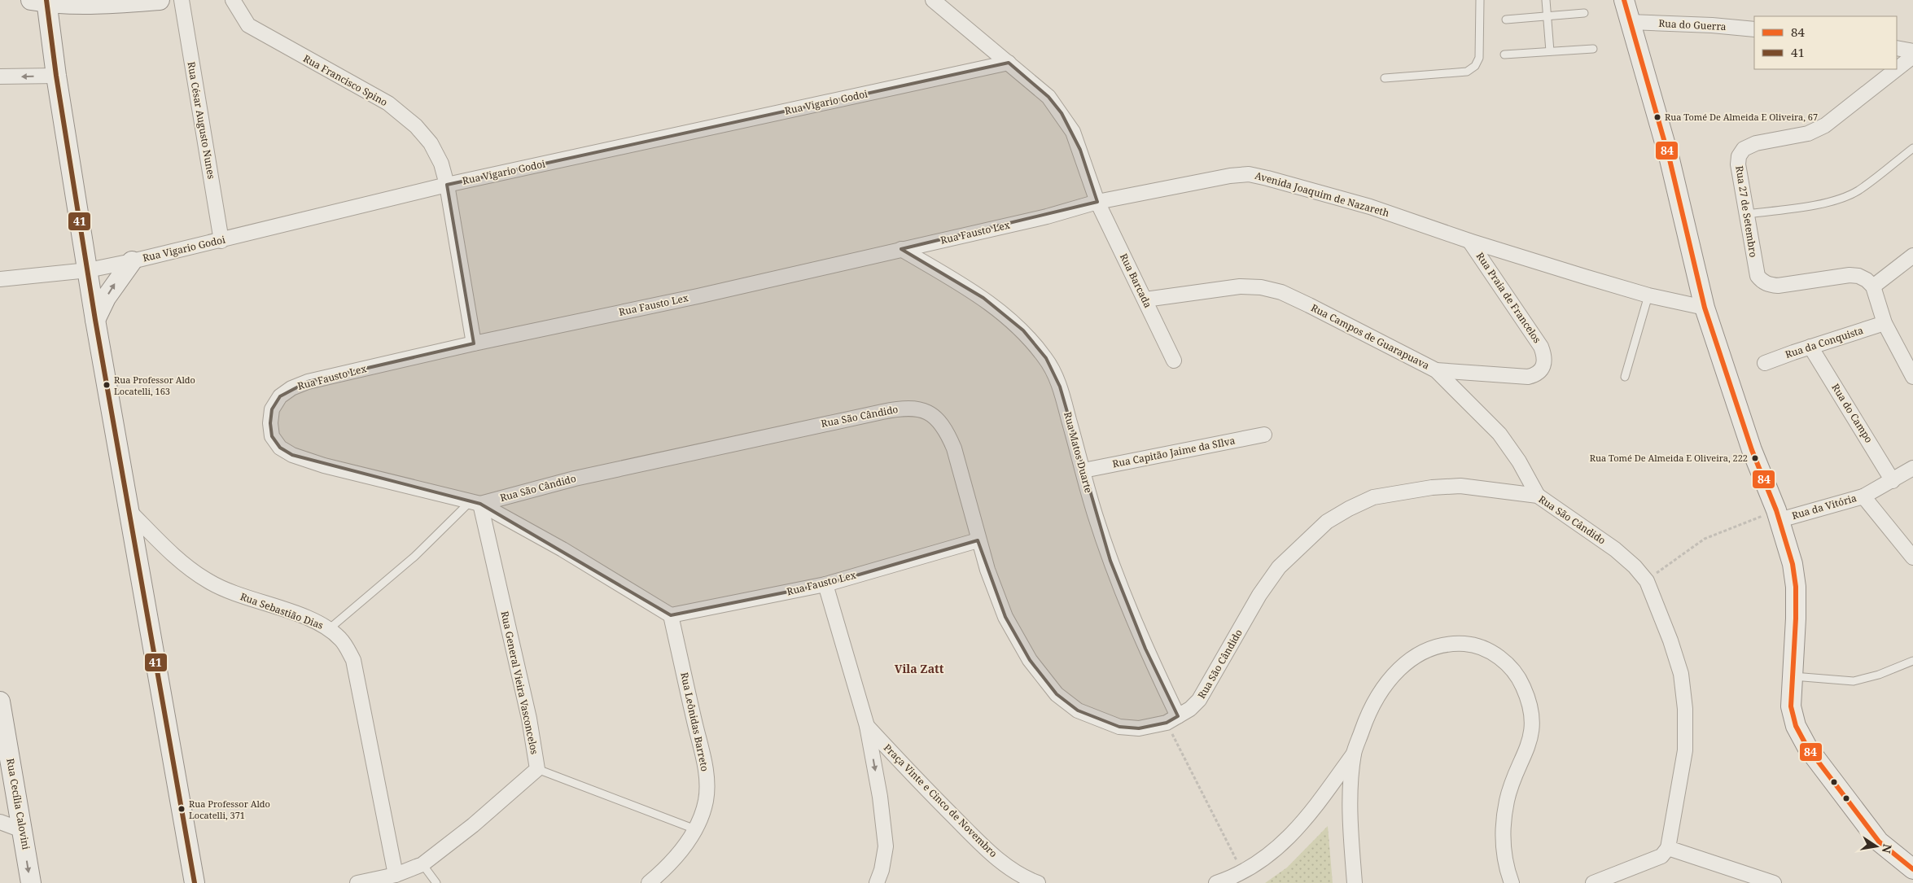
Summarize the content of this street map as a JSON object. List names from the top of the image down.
{
  "streets": {
    "street": [
      "Rua do Guerra",
      "Rua Francisco Spino",
      "Rua Vigario Godoi",
      "Rua César Augusto Nunes",
      "Avenida Joaquim de Nazareth",
      "Rua 27 de Setembro",
      "Rua Fausto Lex",
      "Rua Barcada",
      "Rua Praia de Francelos",
      "Rua Campos de Guarapuava",
      "Rua da Conquista",
      "Rua do Campo",
      "Rua São Cândido",
      "Rua Matos Duarte",
      "Rua Capitão Jaime da SIlva",
      "Rua da Vitória",
      "Rua Sebastião Dias",
      "Rua General Vieira Vasconcelos",
      "Rua Leônidas Barreto",
      "Praça Vinte e Cinco de Novembro",
      "Rua Cecília Calovini"
    ]
  },
  "crossings": [
    ["Rua Francisco Spino", "Rua Vigario Godoi"],
    ["Rua Francisco Spino", "Rua Fausto Lex"],
    ["Rua Vigario Godoi", "Rua César Augusto Nunes"],
    ["Avenida Joaquim de Nazareth", "Rua Fausto Lex"],
    ["Avenida Joaquim de Nazareth", "Rua Barcada"],
    ["Avenida Joaquim de Nazareth", "Rua Praia de Francelos"],
    ["Rua Fausto Lex", "Rua Barcada"],
    ["Rua Fausto Lex", "Rua São Cândido"],
    ["Rua Fausto Lex", "Rua Matos Duarte"],
    ["Rua Fausto Lex", "Rua General Vieira Vasconcelos"],
    ["Rua Fausto Lex", "Rua Leônidas Barreto"],
    ["Rua Fausto Lex", "Praça Vinte e Cinco de Novembro"],
    ["Rua Barcada", "Rua Campos de Guarapuava"],
    ["Rua Praia de Francelos", "Rua Campos de Guarapuava"],
    ["Rua Campos de Guarapuava", "Rua São Cândido"],
    ["Rua da Conquista", "Rua do Campo"],
    ["Rua São Cândido", "Rua Matos Duarte"],
    ["Rua São Cândido", "Rua General Vieira Vasconcelos"],
    ["Rua Matos Duarte", "Rua Capitão Jaime da SIlva"],
    ["Rua Sebastião Dias", "Rua General Vieira Vasconcelos"]
  ],
  "districts": ["Vila Zatt"],
  "places": [
    "Rua Tomé De Almeida E Oliveira, 67",
    "Rua Professor Aldo Locatelli, 163",
    "Rua Tomé De Almeida E Oliveira, 222",
    "Rua Professor Aldo Locatelli, 371"
  ],
  "lines": ["transit line 84", "transit line 41"],
  "legend": ["84", "41"],
  "north": "right"
}
